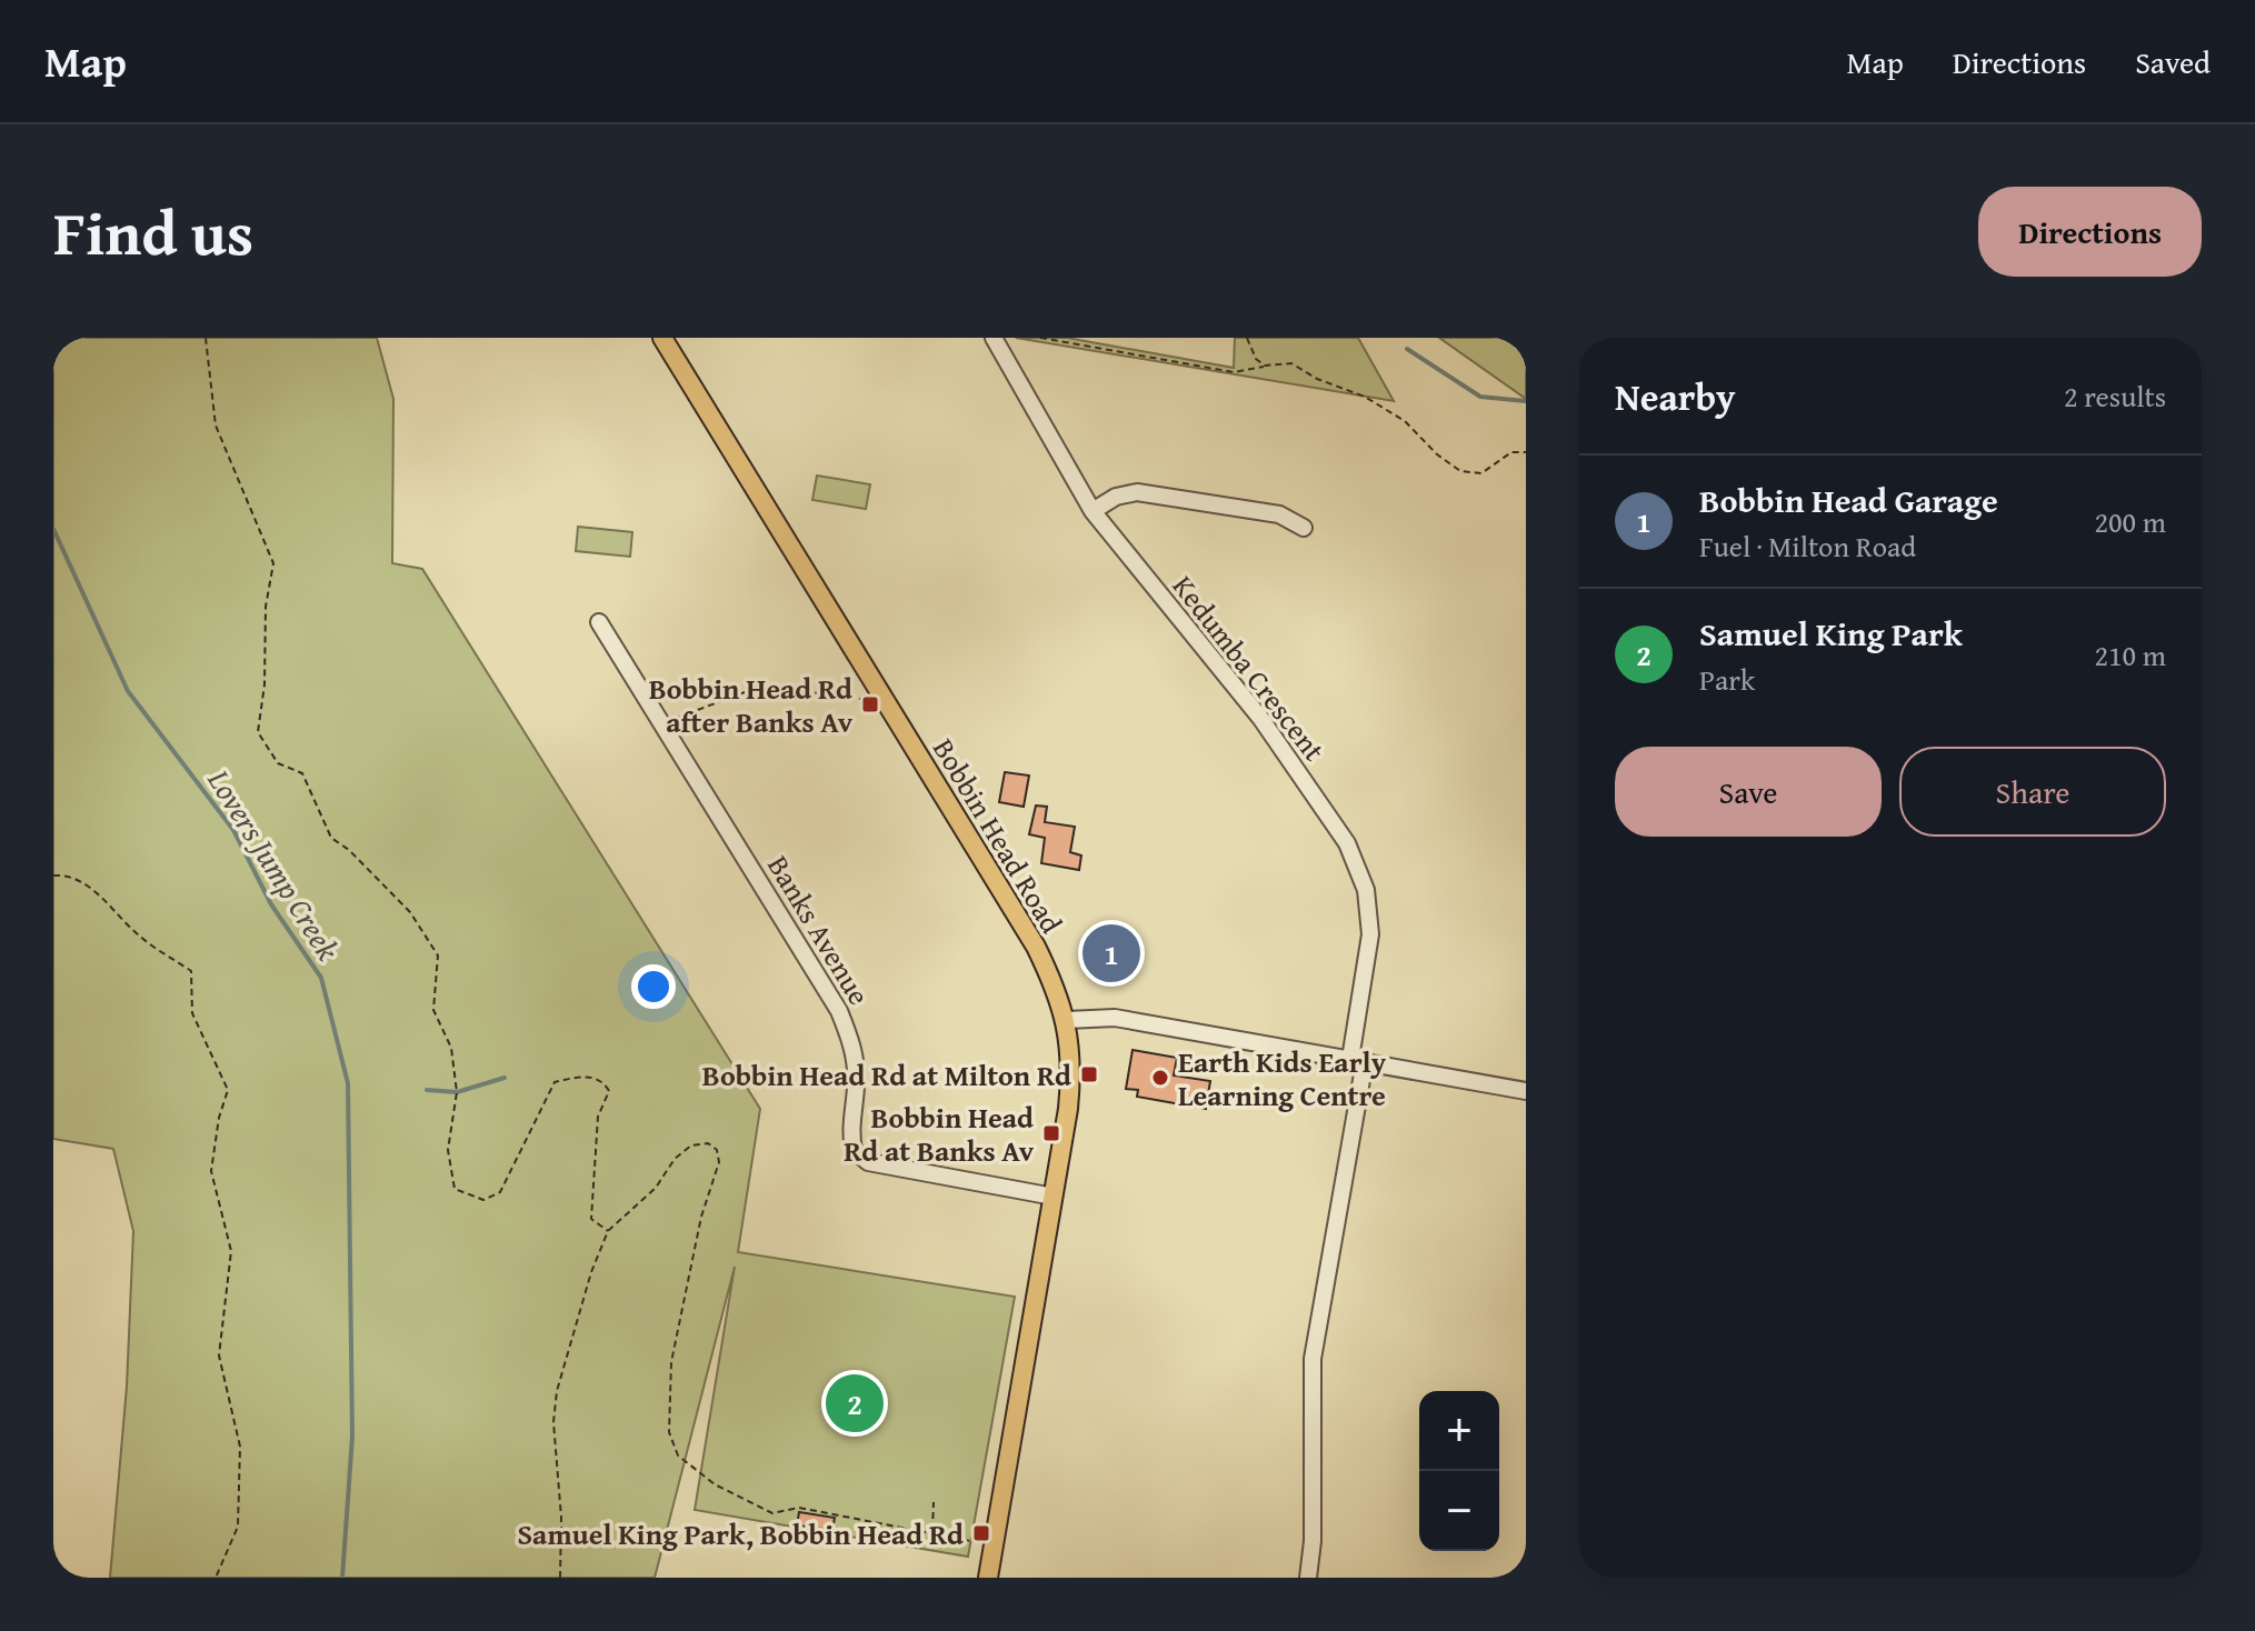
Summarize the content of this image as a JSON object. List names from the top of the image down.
{
  "streets": {
    "main road": ["Bobbin Head Road"],
    "street": ["Kedumba Crescent", "Banks Avenue"]
  },
  "crossings": [
    ["Bobbin Head Road", "Banks Avenue"]
  ],
  "water": ["Lovers Jump Creek"],
  "places": {
    "transit": [
      "Bobbin Head Rd after Banks Av",
      "Bobbin Head Rd at Milton Rd",
      "Bobbin Head Rd at Banks Av",
      "Samuel King Park, Bobbin Head Rd"
    ],
    "other": ["Earth Kids Early Learning Centre"]
  },
  "page": {
    "header": "Map",
    "nav": ["Map", "Directions", "Saved"],
    "title": "Find us",
    "buttons": [
      "Directions",
      ["Save", "Share"]
    ],
    "heading": ["Nearby", "2 results"],
    "list": [
      {
        "mark": "1",
        "name": "Bobbin Head Garage",
        "note": "Fuel · Milton Road",
        "value": "200 m"
      },
      {
        "mark": "2",
        "name": "Samuel King Park",
        "note": "Park",
        "value": "210 m"
      }
    ],
    "pins": ["1", "2"],
    "map_buttons": ["+", "−"]
  }
}
